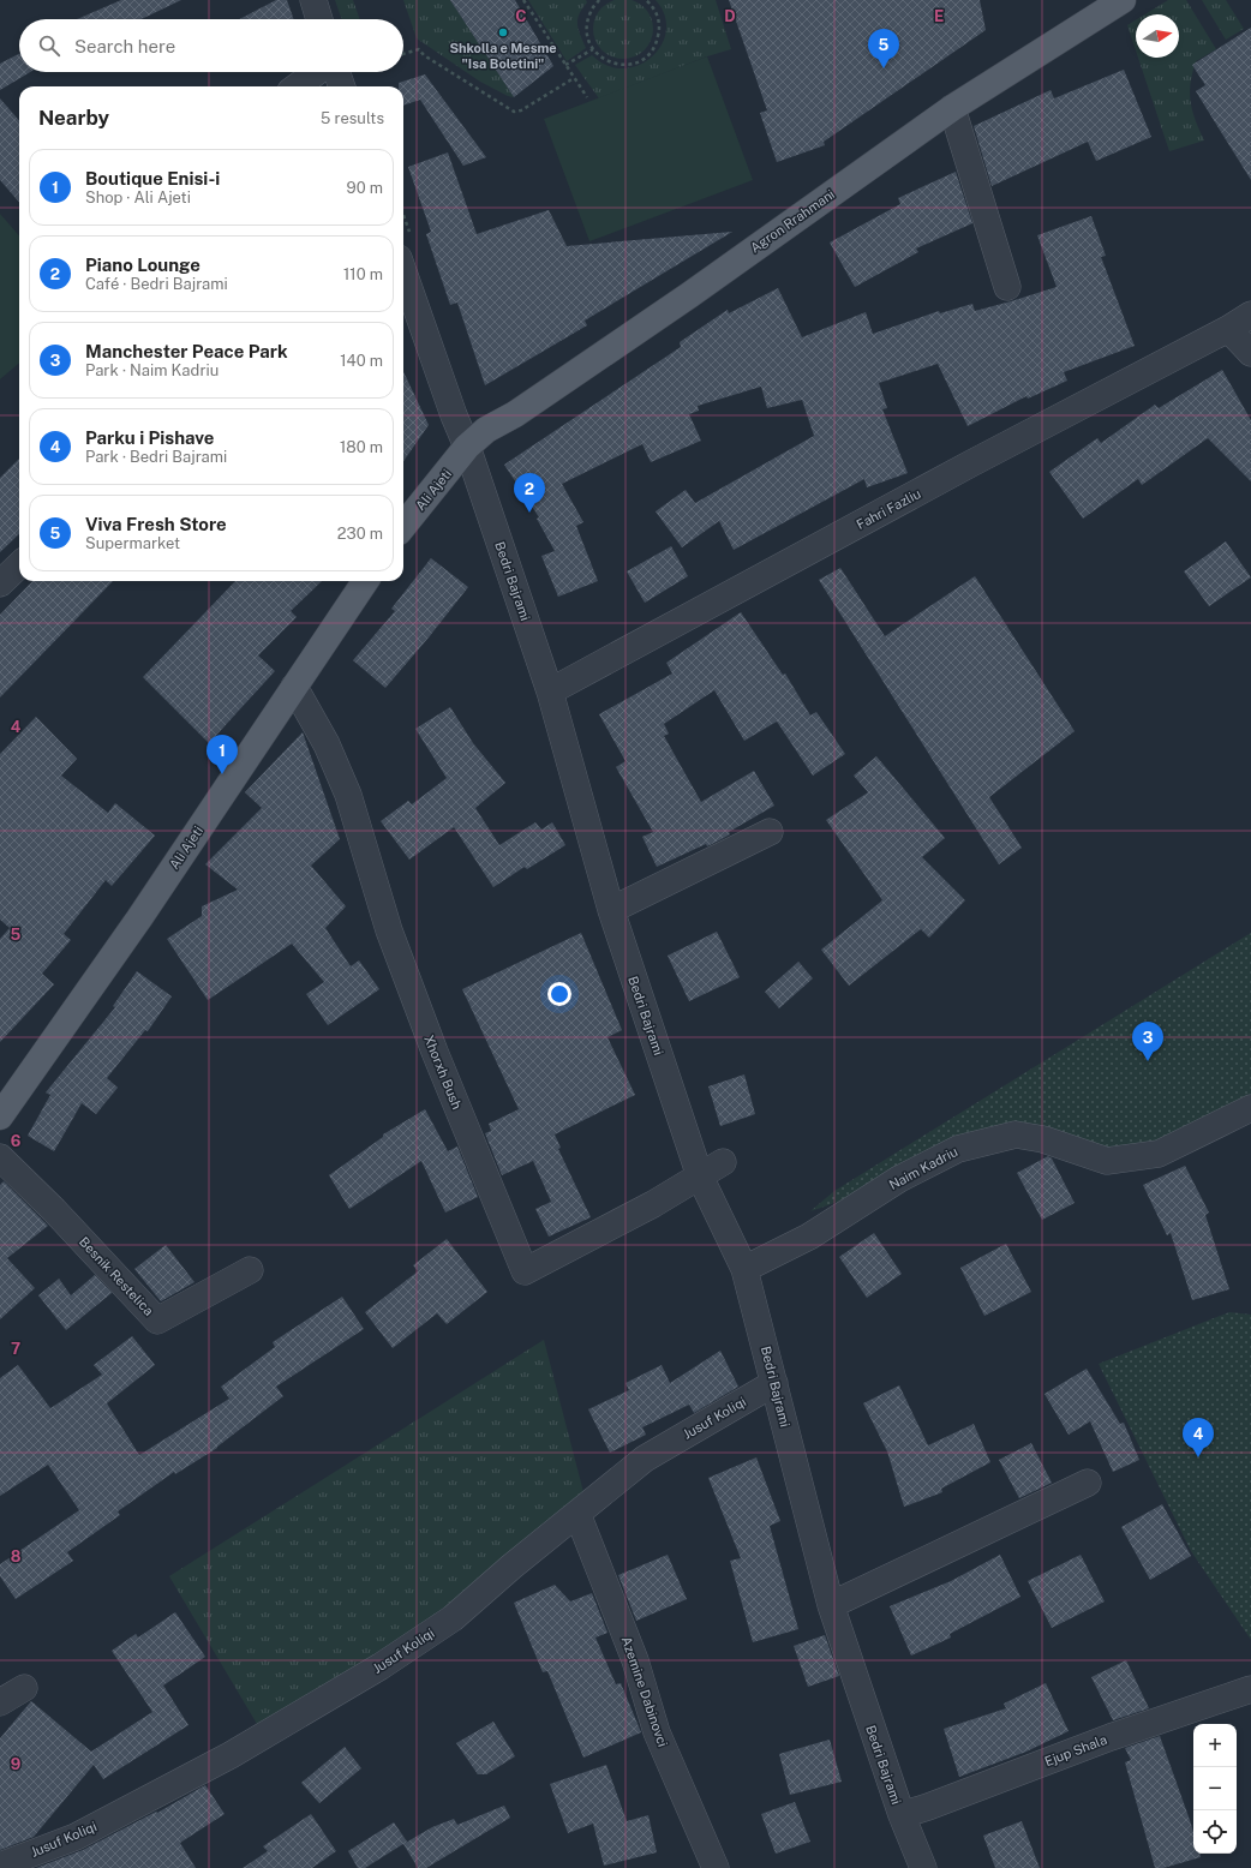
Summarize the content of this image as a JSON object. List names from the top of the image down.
{
  "streets": {
    "main road": ["Agron Rrahmani", "Ali Ajeti"],
    "street": [
      "Fahri Fazliu",
      "Bedri Bajrami",
      "Xhorxh Bush",
      "Naim Kadriu",
      "Besnik Restelica",
      "Jusuf Koliqi",
      "Azemine Dabinovci",
      "Ejup Shala"
    ]
  },
  "crossings": [
    ["Agron Rrahmani", "Ali Ajeti"],
    ["Agron Rrahmani", "Bedri Bajrami"],
    ["Ali Ajeti", "Bedri Bajrami"],
    ["Ali Ajeti", "Xhorxh Bush"],
    ["Fahri Fazliu", "Bedri Bajrami"],
    ["Bedri Bajrami", "Xhorxh Bush"],
    ["Bedri Bajrami", "Naim Kadriu"],
    ["Bedri Bajrami", "Jusuf Koliqi"],
    ["Bedri Bajrami", "Ejup Shala"],
    ["Jusuf Koliqi", "Azemine Dabinovci"]
  ],
  "places": ["Shkolla e Mesme \"Isa Boletini\""],
  "north": "right",
  "page": {
    "search": "Search here",
    "pins": [
      "5",
      "2",
      "1",
      "3",
      "4"
    ],
    "heading": ["Nearby", "5 results"],
    "list": [
      {
        "mark": "1",
        "name": "Boutique Enisi-i",
        "note": "Shop · Ali Ajeti",
        "value": "90 m"
      },
      {
        "mark": "2",
        "name": "Piano Lounge",
        "note": "Café · Bedri Bajrami",
        "value": "110 m"
      },
      {
        "mark": "3",
        "name": "Manchester Peace Park",
        "note": "Park · Naim Kadriu",
        "value": "140 m"
      },
      {
        "mark": "4",
        "name": "Parku i Pishave",
        "note": "Park · Bedri Bajrami",
        "value": "180 m"
      },
      {
        "mark": "5",
        "name": "Viva Fresh Store",
        "note": "Supermarket",
        "value": "230 m"
      }
    ],
    "map_buttons": ["+", "−"]
  },
  "grid": {
    "columns": ["C", "D", "E"],
    "rows": [
      "4",
      "5",
      "6",
      "7",
      "8",
      "9"
    ]
  }
}
